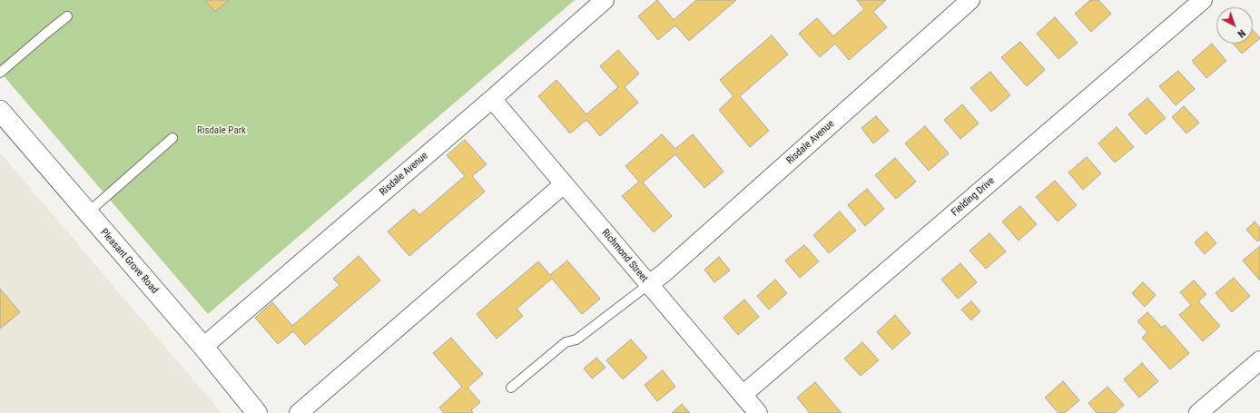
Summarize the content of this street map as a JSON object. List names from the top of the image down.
{
  "streets": {
    "street": [
      "Risdale Avenue",
      "Fielding Drive",
      "Richmond Street",
      "Pleasant Grove Road"
    ]
  },
  "crossings": [
    ["Risdale Avenue", "Richmond Street"],
    ["Risdale Avenue", "Pleasant Grove Road"],
    ["Fielding Drive", "Richmond Street"]
  ],
  "parks": ["Risdale Park"],
  "north": "bottom right"
}
